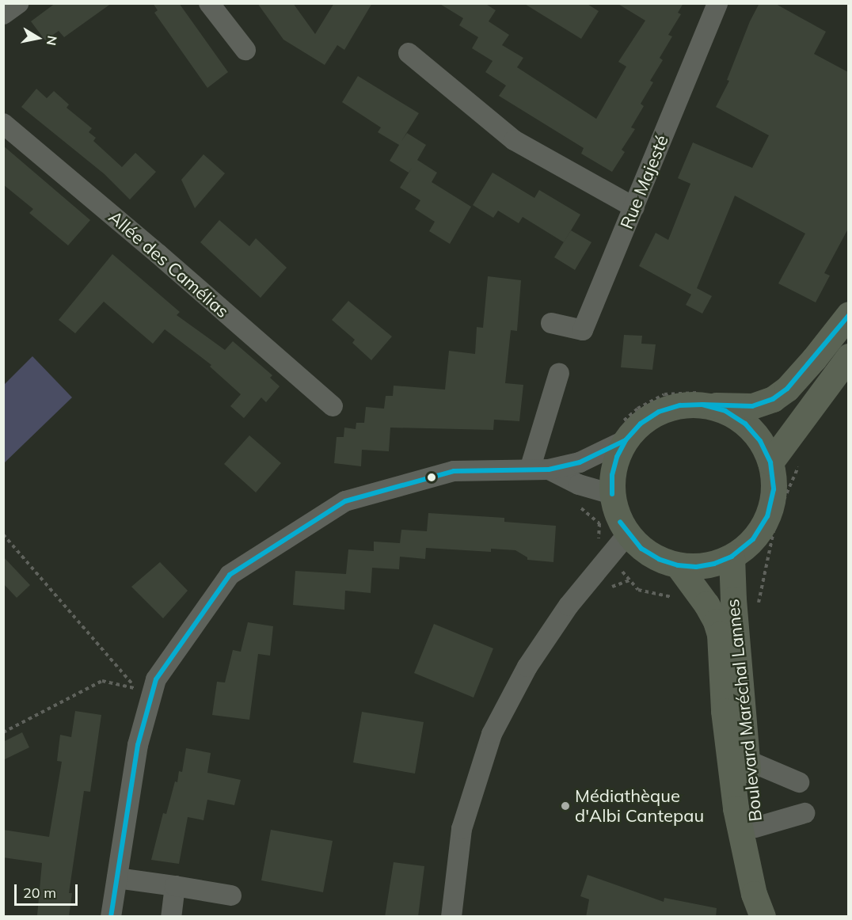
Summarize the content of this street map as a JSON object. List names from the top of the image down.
{
  "streets": {
    "main road": ["Boulevard Maréchal Lannes"],
    "street": ["Rue Majesté", "Allée des Camélias"]
  },
  "places": ["Médiathèque d'Albi Cantepau"],
  "scale_bar": "20 m",
  "north": "right"
}
